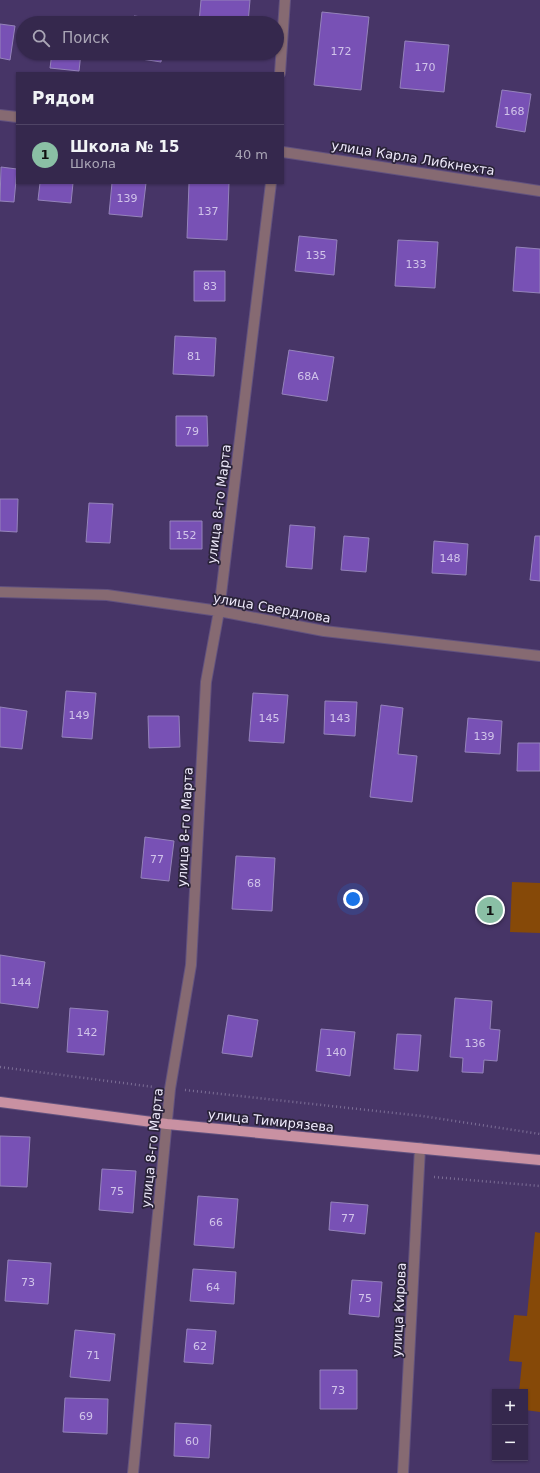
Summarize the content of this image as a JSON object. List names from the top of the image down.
{
  "streets": {
    "main road": ["улица Тимирязева"],
    "street": [
      "улица Карла Либкнехта",
      "улица 8-го Марта",
      "улица Свердлова",
      "улица Кирова"
    ]
  },
  "crossings": [
    ["улица 8-го Марта", "улица Свердлова"],
    ["улица 8-го Марта", "улица Тимирязева"],
    ["улица Тимирязева", "улица Кирова"]
  ],
  "house_numbers": [
    "172",
    "170",
    "168",
    "139",
    "137",
    "135",
    "133",
    "83",
    "81",
    "68А",
    "79",
    "152",
    "148",
    "149",
    "145",
    "143",
    "139",
    "77",
    "68",
    "144",
    "142",
    "136",
    "140",
    "75",
    "77",
    "66",
    "73",
    "64",
    "75",
    "62",
    "71",
    "73",
    "69",
    "60"
  ],
  "page": {
    "search": "Поиск",
    "heading": "Рядом",
    "list": [
      {
        "mark": "1",
        "name": "Школа № 15",
        "note": "Школа",
        "value": "40 m"
      }
    ],
    "pins": "1",
    "map_buttons": ["+", "−"]
  }
}
